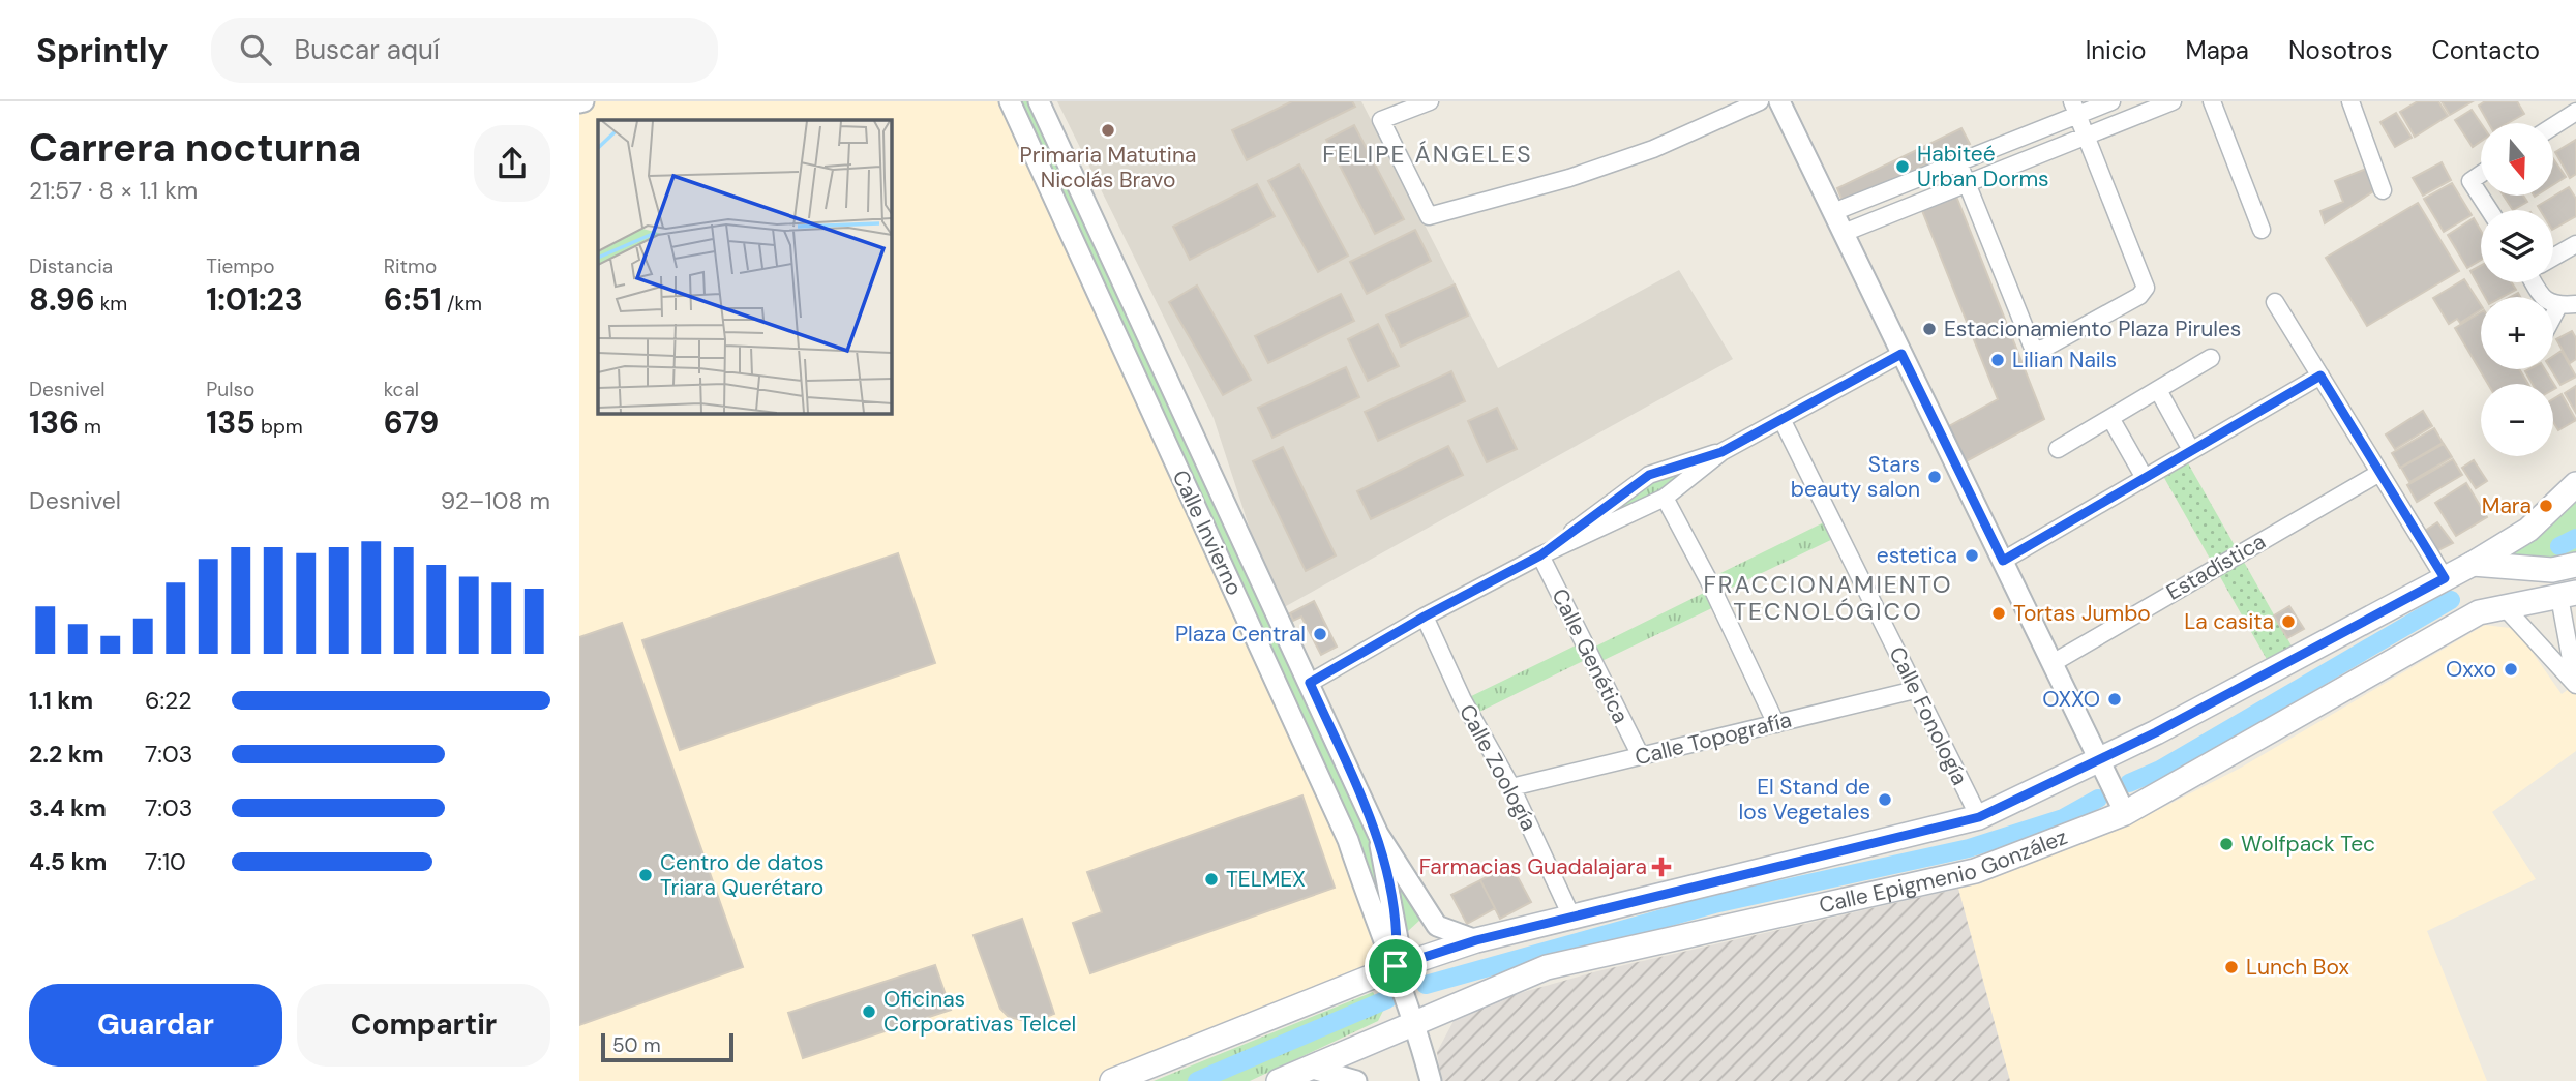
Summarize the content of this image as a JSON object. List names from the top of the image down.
{
  "streets": {
    "main road": ["Calle Epigmenio González"],
    "street": [
      "Calle Invierno",
      "Estadística",
      "Calle Genética",
      "Calle Fonología",
      "Calle Topografía",
      "Calle Zoología"
    ]
  },
  "crossings": [
    ["Calle Invierno", "Calle Epigmenio González"],
    ["Calle Genética", "Calle Topografía"],
    ["Calle Fonología", "Calle Topografía"],
    ["Calle Fonología", "Calle Epigmenio González"],
    ["Calle Topografía", "Calle Zoología"],
    ["Calle Zoología", "Calle Epigmenio González"]
  ],
  "districts": ["FELIPE ÁNGELES", "FRACCIONAMIENTO TECNOLÓGICO"],
  "places": {
    "other": [
      "Primaria Matutina Nicolás Bravo",
      "Habiteé Urban Dorms",
      "Estacionamiento Plaza Pirules",
      "Lilian Nails",
      "Stars beauty salon",
      "Mara",
      "estetica",
      "Tortas Jumbo",
      "La casita",
      "Plaza Central",
      "Oxxo",
      "OXXO",
      "El Stand de los Vegetales",
      "Wolfpack Tec",
      "Centro de datos Triara Querétaro",
      "TELMEX",
      "Lunch Box",
      "Oficinas Corporativas Telcel"
    ],
    "health": ["Farmacias Guadalajara"]
  },
  "scale_bar": "50 m",
  "north": "bottom",
  "page": {
    "header": "Sprintly",
    "search": "Buscar aquí",
    "nav": [
      "Inicio",
      "Mapa",
      "Nosotros",
      "Contacto"
    ],
    "heading": ["Carrera nocturna", "21:57 · 8 × 1.1 km"],
    "map_buttons": ["+", "−"],
    "stats": [
      ["Distancia", "8.96 km"],
      ["Tiempo", "1:01:23"],
      ["Ritmo", "6:51 /km"],
      ["Desnivel", "136 m"],
      ["Pulso", "135 bpm"],
      ["kcal", "679"]
    ],
    "chart": ["Desnivel", "92–108 m"],
    "list": [
      {
        "name": "1.1 km",
        "note": "6:22"
      },
      {
        "name": "2.2 km",
        "note": "7:03"
      },
      {
        "name": "3.4 km",
        "note": "7:03"
      },
      {
        "name": "4.5 km",
        "note": "7:10"
      }
    ],
    "buttons": ["Guardar", "Compartir"],
    "scale": "50 m"
  }
}
